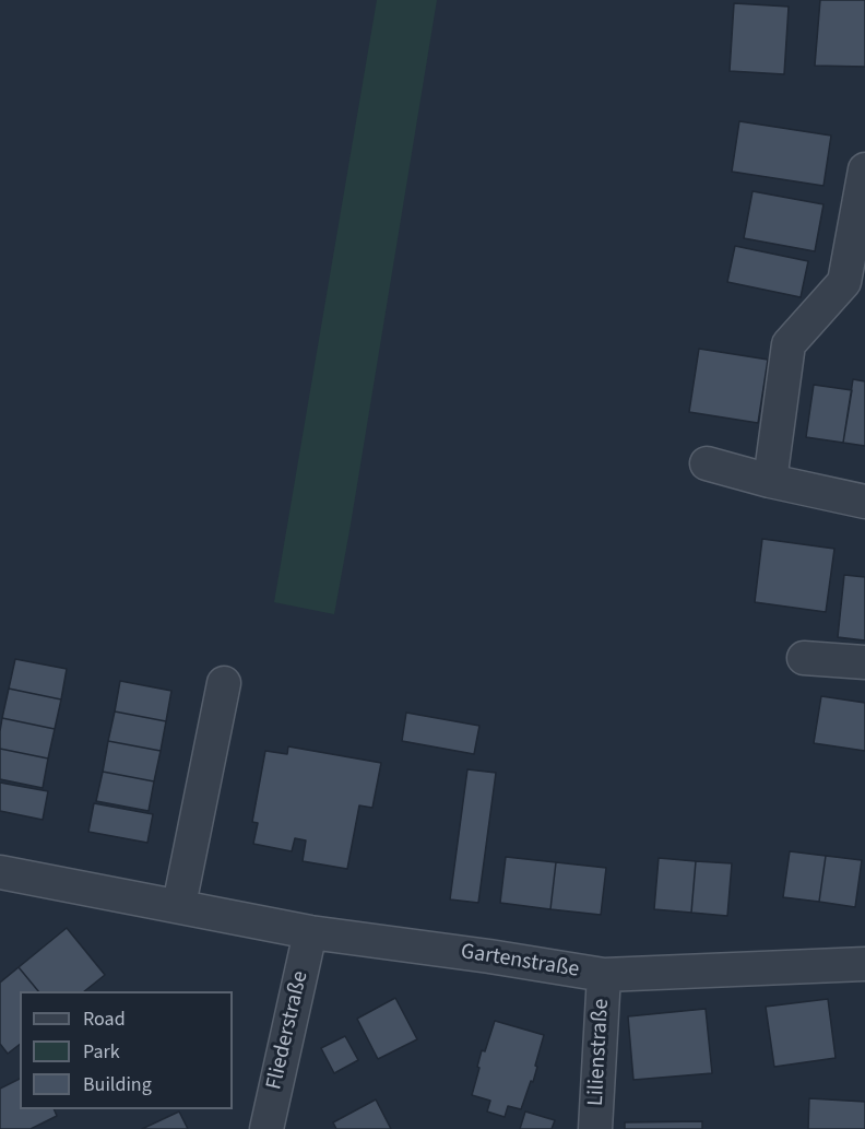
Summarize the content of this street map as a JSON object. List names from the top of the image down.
{
  "streets": {
    "street": ["Gartenstraße", "Fliederstraße", "Lilienstraße"]
  },
  "crossings": [
    ["Gartenstraße", "Fliederstraße"],
    ["Gartenstraße", "Lilienstraße"]
  ],
  "legend": ["Road", "Park", "Building"]
}
